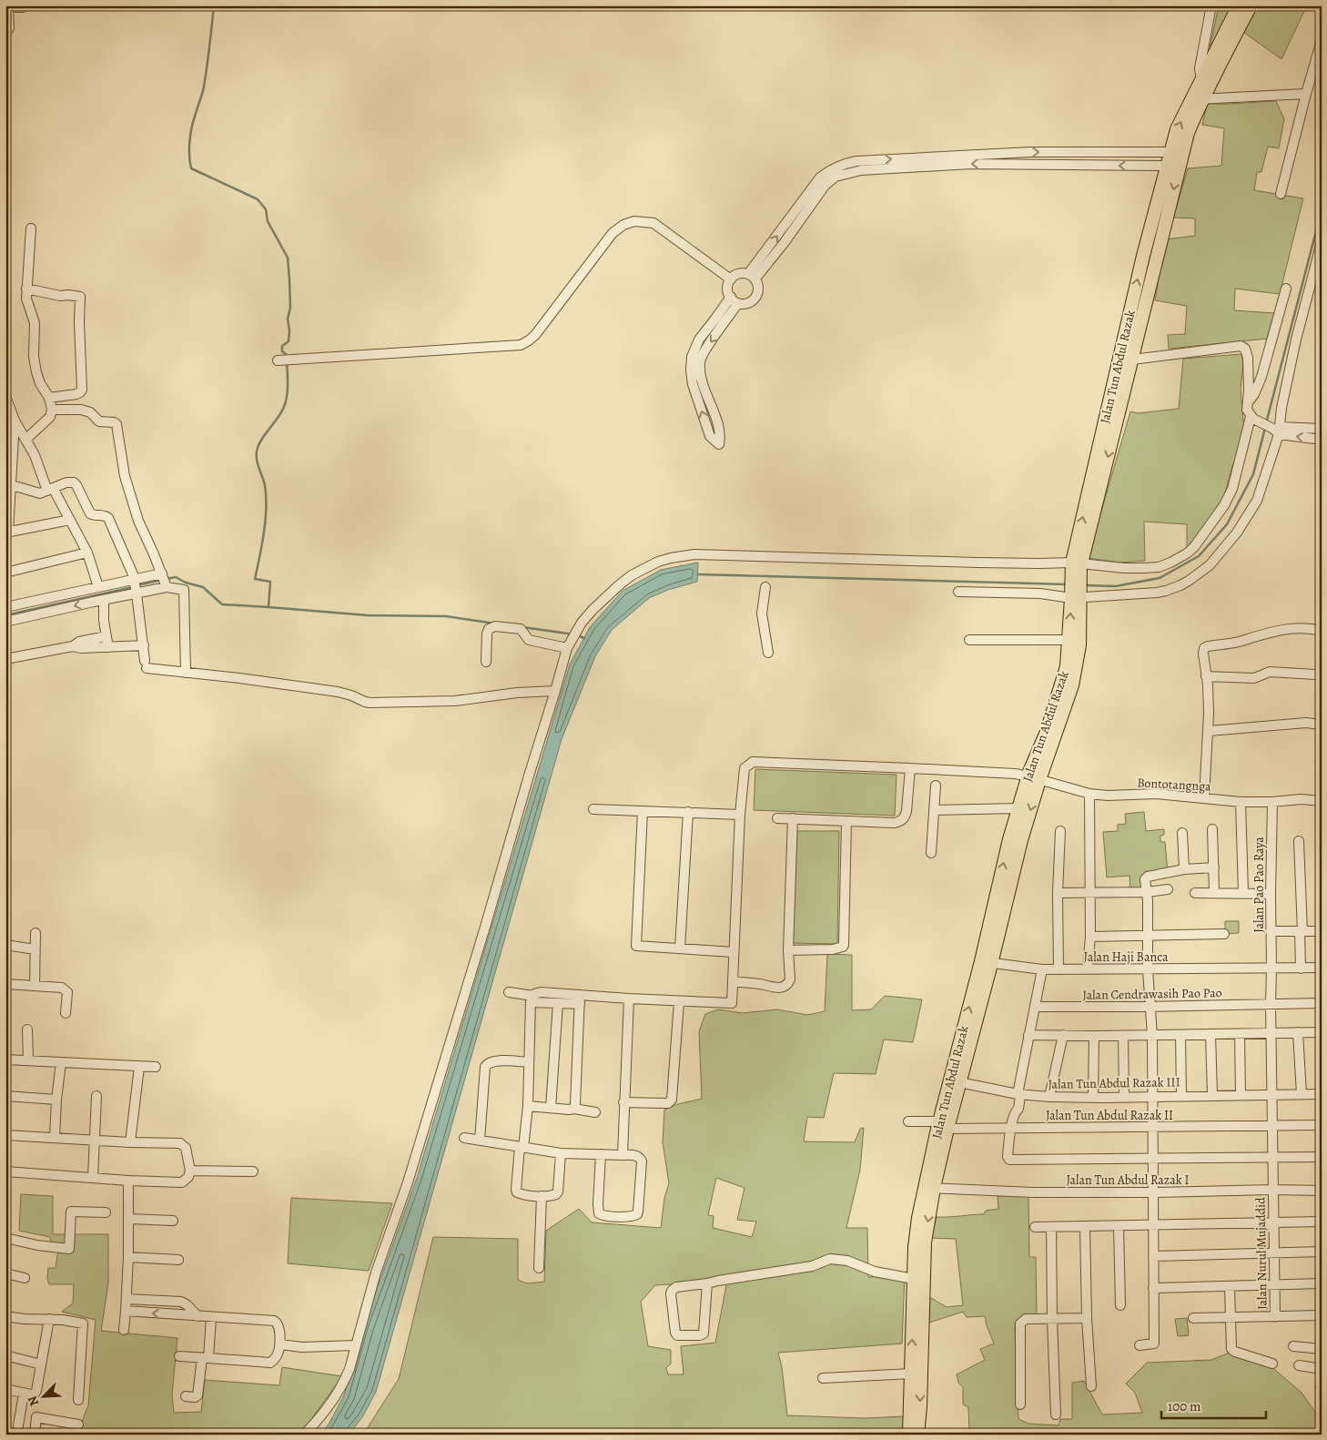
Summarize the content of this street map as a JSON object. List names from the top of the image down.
{
  "streets": {
    "main road": ["Jalan Tun Abdul Razak"],
    "street": [
      "Bontotangnga",
      "Jalan Pao Pao Raya",
      "Jalan Haji Banca",
      "Jalan Cendrawasih Pao Pao",
      "Jalan Tun Abdul Razak III",
      "Jalan Tun Abdul Razak II",
      "Jalan Tun Abdul Razak I",
      "Jalan Nurul Mujaddid"
    ]
  },
  "crossings": [
    ["Jalan Tun Abdul Razak", "Bontotangnga"],
    ["Jalan Tun Abdul Razak", "Jalan Haji Banca"],
    ["Jalan Tun Abdul Razak", "Jalan Tun Abdul Razak III"],
    ["Jalan Tun Abdul Razak", "Jalan Tun Abdul Razak II"],
    ["Jalan Tun Abdul Razak", "Jalan Tun Abdul Razak I"],
    ["Bontotangnga", "Jalan Pao Pao Raya"],
    ["Jalan Pao Pao Raya", "Jalan Haji Banca"],
    ["Jalan Pao Pao Raya", "Jalan Cendrawasih Pao Pao"],
    ["Jalan Pao Pao Raya", "Jalan Tun Abdul Razak III"],
    ["Jalan Pao Pao Raya", "Jalan Nurul Mujaddid"],
    ["Jalan Tun Abdul Razak III", "Jalan Nurul Mujaddid"],
    ["Jalan Tun Abdul Razak II", "Jalan Nurul Mujaddid"],
    ["Jalan Tun Abdul Razak I", "Jalan Nurul Mujaddid"]
  ],
  "scale_bar": "100 m",
  "north": "bottom left"
}
